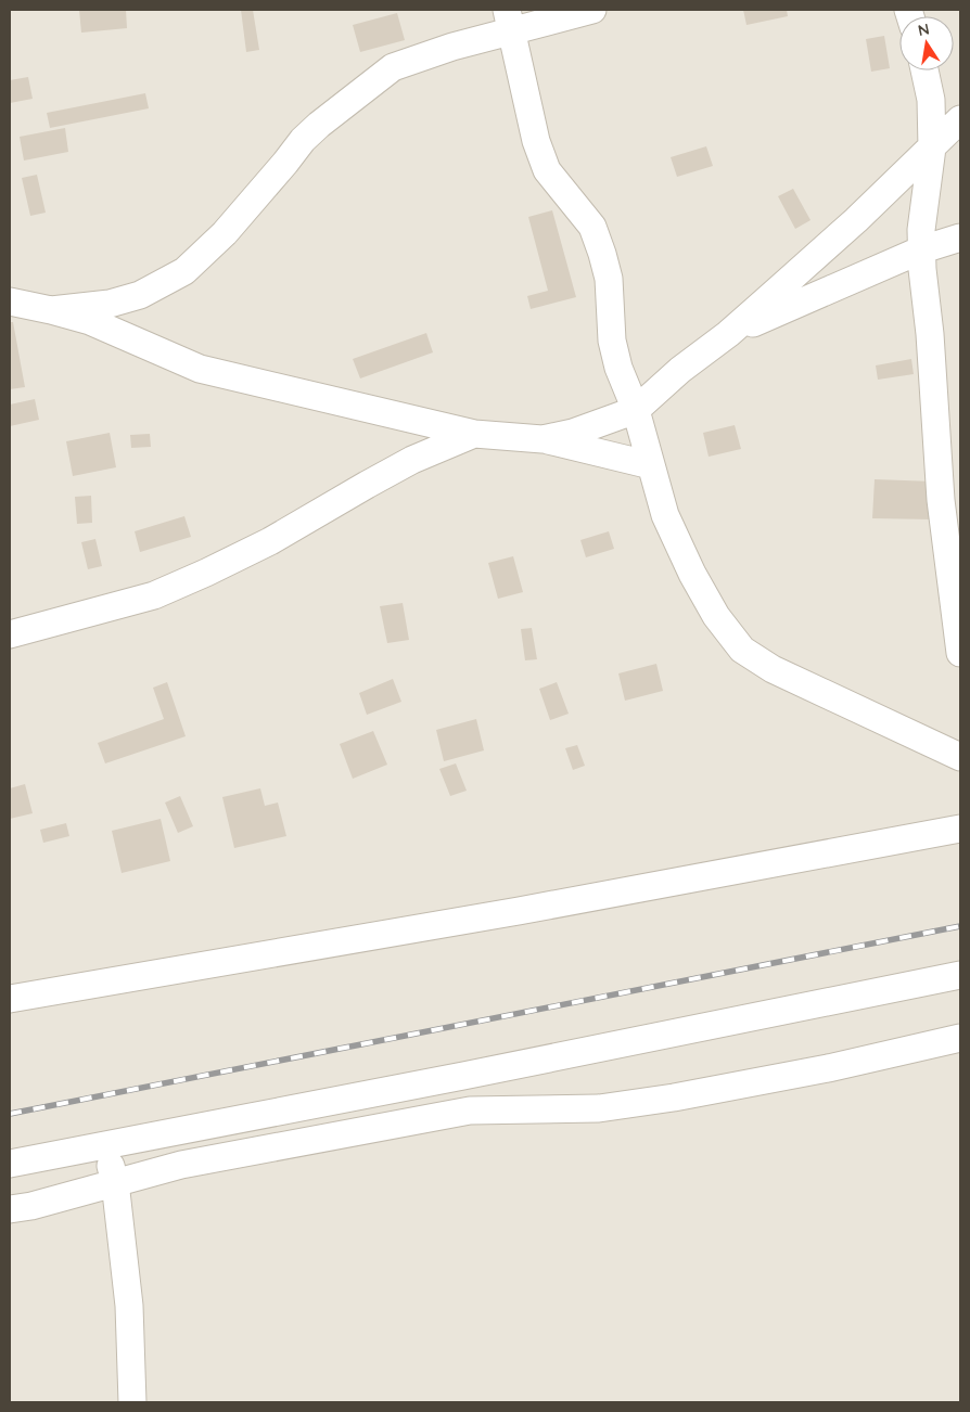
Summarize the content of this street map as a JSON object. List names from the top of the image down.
{
  "north": "top"
}
